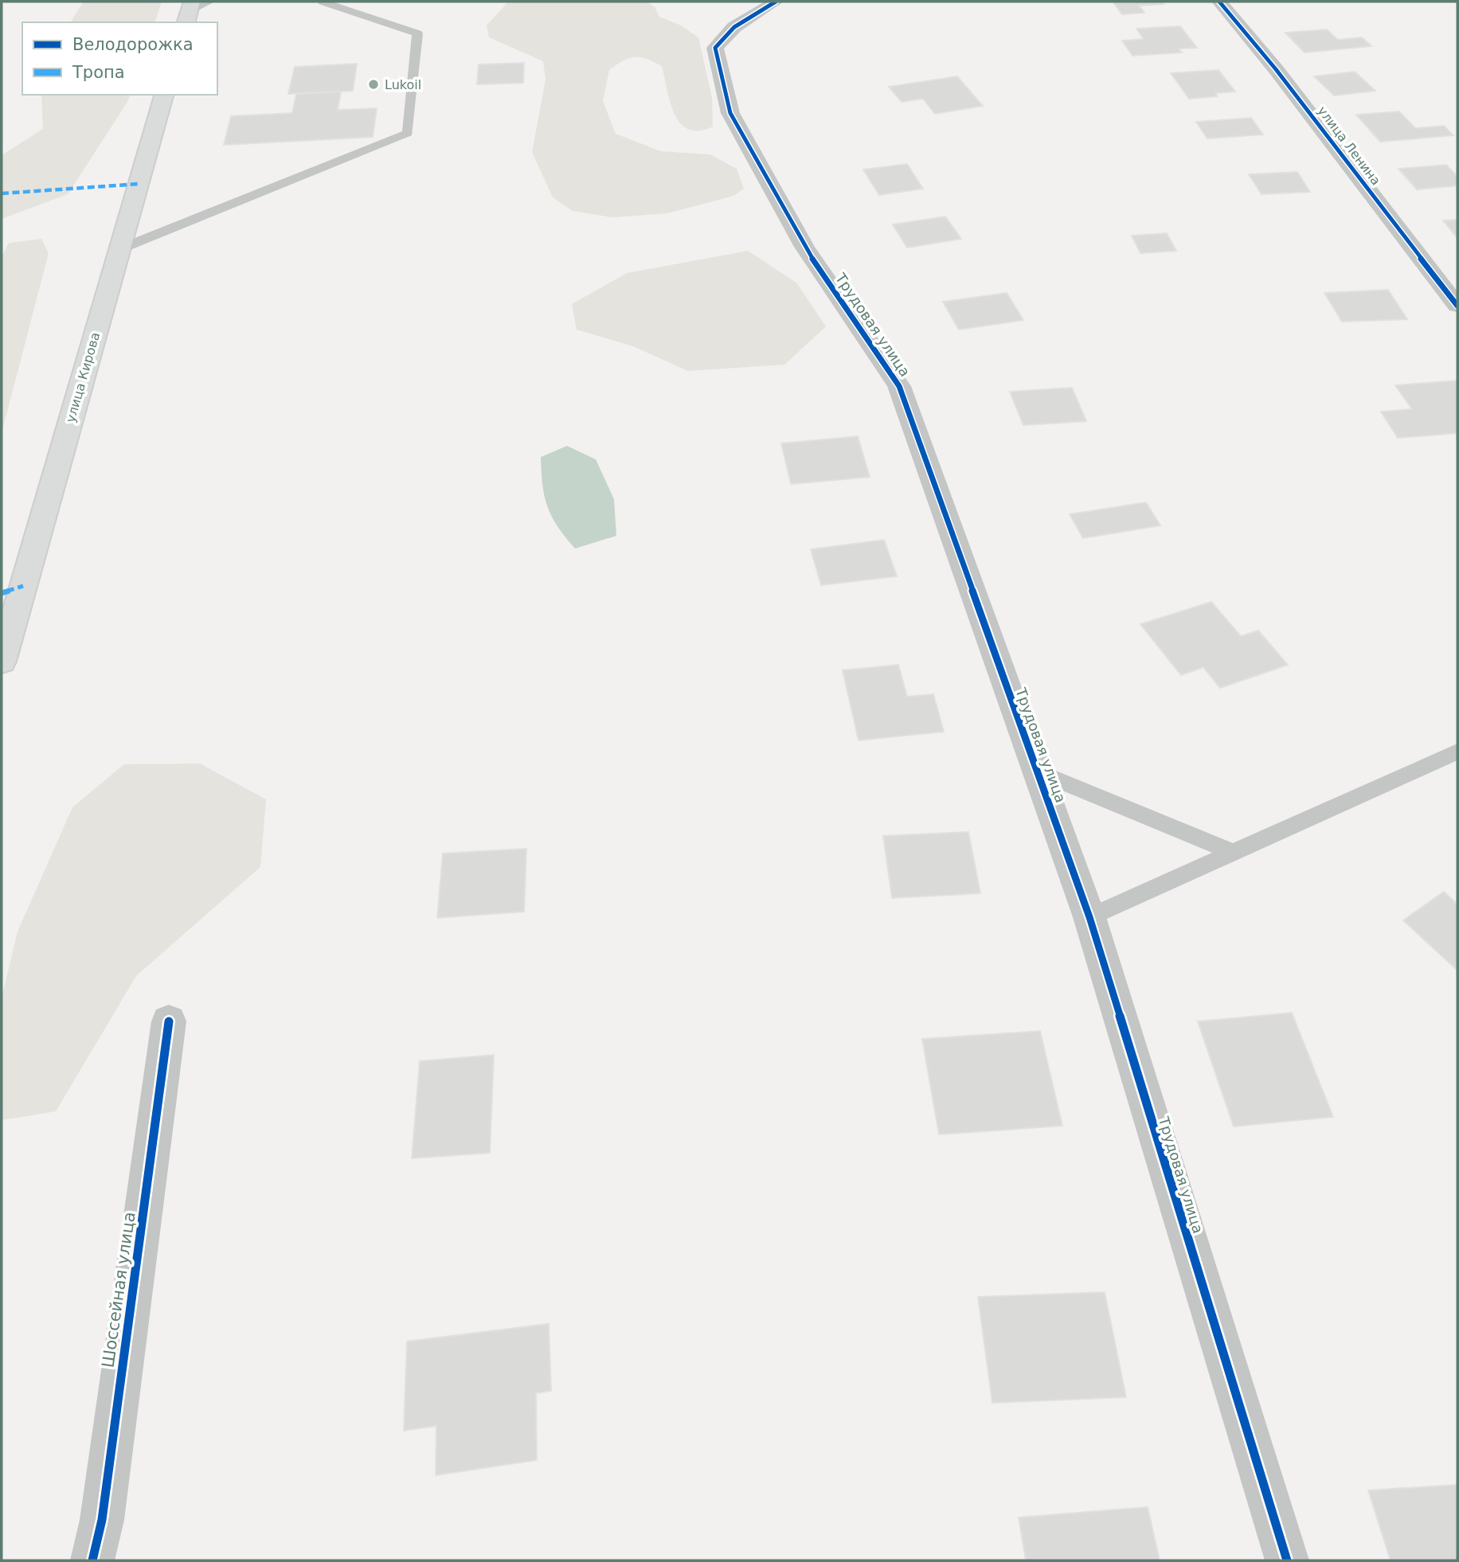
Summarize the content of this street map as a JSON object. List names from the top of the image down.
{
  "streets": {
    "main road": ["улица Кирова"],
    "street": ["улица Ленина", "Трудовая улица", "Шоссейная улица"]
  },
  "places": ["Lukoil"],
  "legend": ["Велодорожка", "Тропа"]
}
